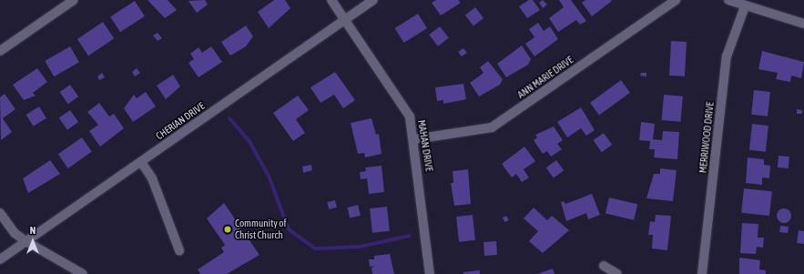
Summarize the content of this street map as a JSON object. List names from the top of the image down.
{
  "streets": {
    "street": [
      "ANN MARIE DRIVE",
      "CHERIAN DRIVE",
      "MERRIWOOD DRIVE",
      "MAHAN DRIVE"
    ]
  },
  "crossings": [
    ["ANN MARIE DRIVE", "MAHAN DRIVE"],
    ["CHERIAN DRIVE", "MAHAN DRIVE"]
  ],
  "places": ["Community of Christ Church"],
  "north": "top"
}
